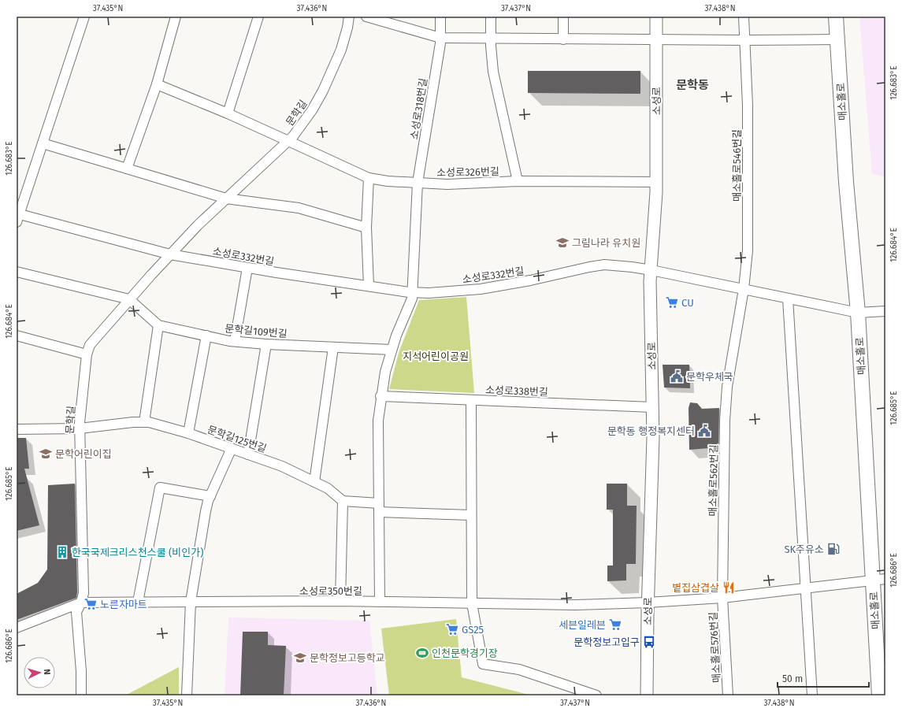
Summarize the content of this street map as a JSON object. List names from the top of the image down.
{
  "streets": {
    "main road": ["매소홀로"],
    "street": [
      "소성로",
      "소성로318번길",
      "문학길",
      "매소홀로546번길",
      "소성로326번길",
      "소성로332번길",
      "문학길109번길",
      "소성로338번길",
      "문학길125번길",
      "매소홀로562번길",
      "소성로350번길",
      "매소홀로576번길"
    ]
  },
  "crossings": [
    ["소성로", "소성로326번길"],
    ["소성로", "소성로332번길"],
    ["소성로", "소성로338번길"],
    ["소성로", "소성로350번길"],
    ["소성로", "매소홀로576번길"],
    ["매소홀로", "매소홀로576번길"],
    ["소성로318번길", "소성로326번길"],
    ["문학길", "소성로326번길"],
    ["문학길", "소성로332번길"],
    ["문학길", "문학길109번길"],
    ["문학길", "문학길125번길"],
    ["문학길", "소성로350번길"],
    ["매소홀로546번길", "매소홀로562번길"],
    ["매소홀로562번길", "매소홀로576번길"],
    ["소성로350번길", "매소홀로576번길"]
  ],
  "districts": ["문학동"],
  "parks": ["지석어린이공원"],
  "places": {
    "school or university": ["그림나라 유치원", "문학어린이집", "문학정보고등학교"],
    "supermarket": [
      "CU",
      "노른자마트",
      "세븐일레븐",
      "GS25"
    ],
    "public building": ["문학우체국", "문학동 행정복지센터"],
    "fuel station": ["SK주유소"],
    "building": ["한국국제크리스천스쿨 (비인가)"],
    "restaurant": ["볕집삼겹살"],
    "bus stop": ["문학정보고입구"],
    "sports": ["인천문학경기장"]
  },
  "scale_bar": "50 m",
  "north": "right",
  "coordinates": [
    "37.435°N",
    "37.436°N",
    "37.437°N",
    "37.438°N",
    "126.683°E",
    "126.684°E",
    "126.685°E",
    "126.686°E"
  ]
}
